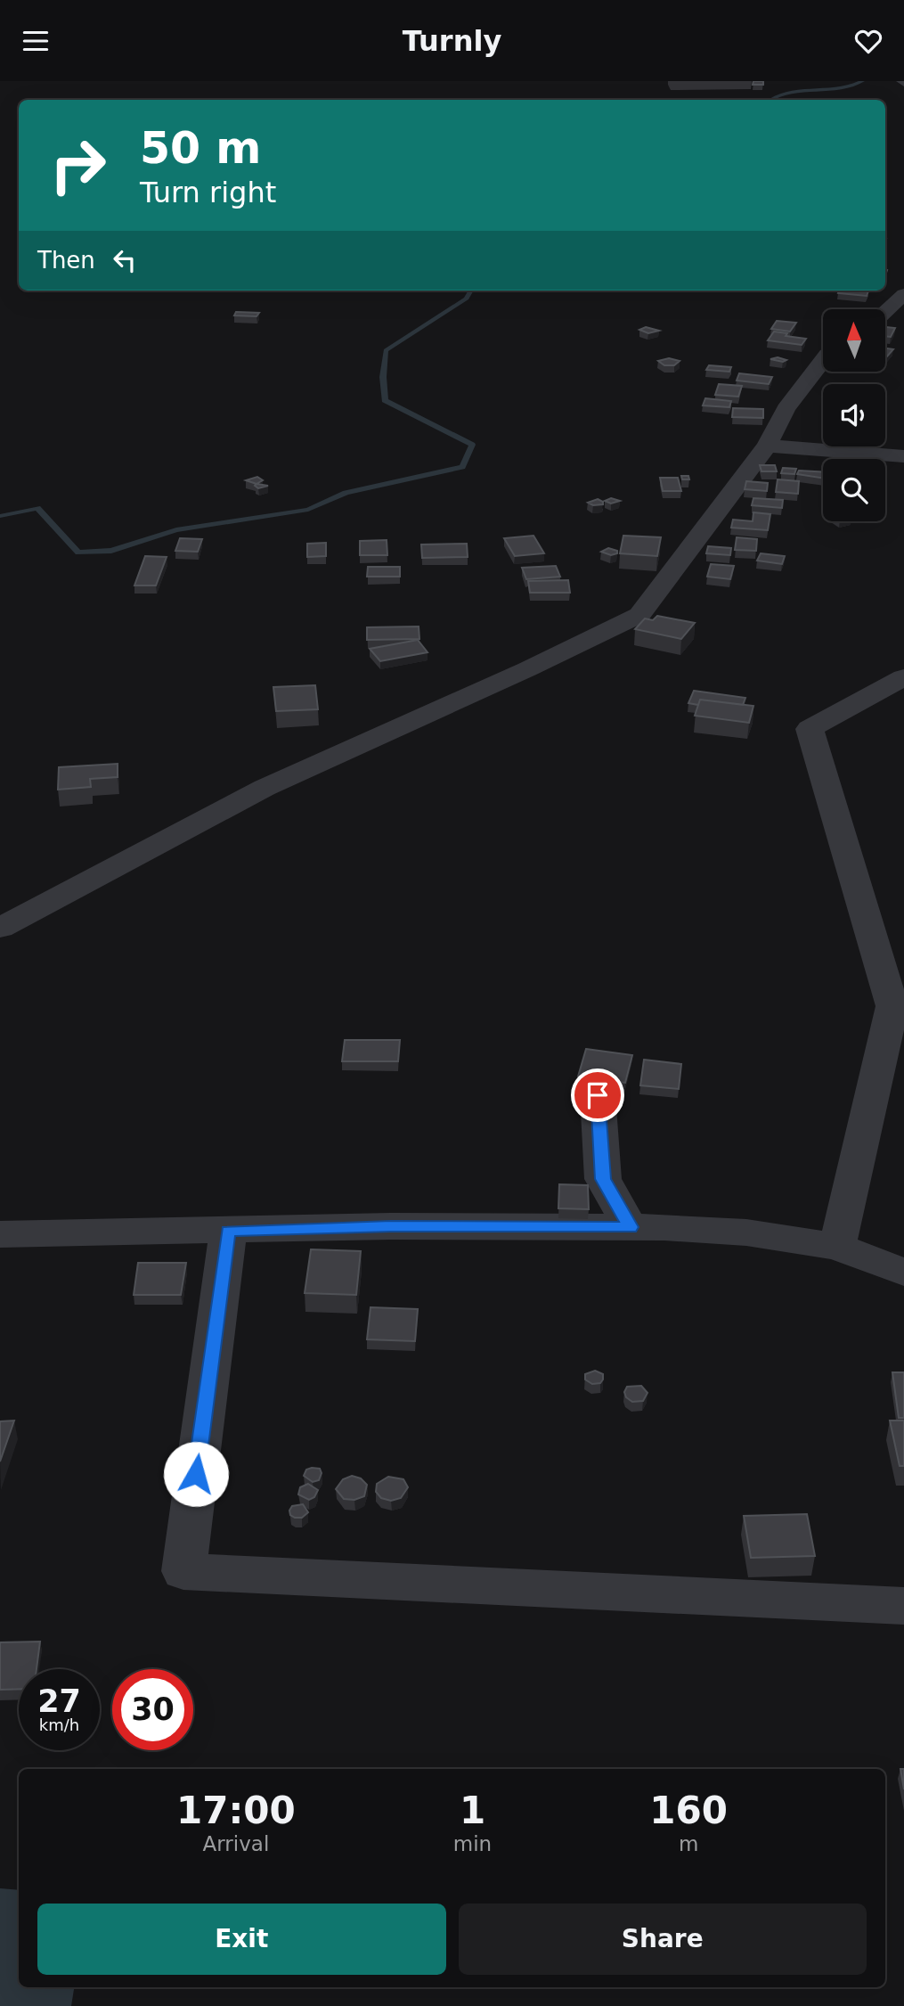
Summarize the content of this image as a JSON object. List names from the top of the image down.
{
  "north": "top",
  "page": {
    "header": "Turnly",
    "turn": ["50 m", "Turn right"],
    "then": "Then",
    "speed": "27 km/h",
    "limit": "30",
    "eta": [
      "17:00",
      "Arrival",
      "1",
      "min",
      "160",
      "m"
    ],
    "buttons": ["Exit", "Share"]
  }
}
